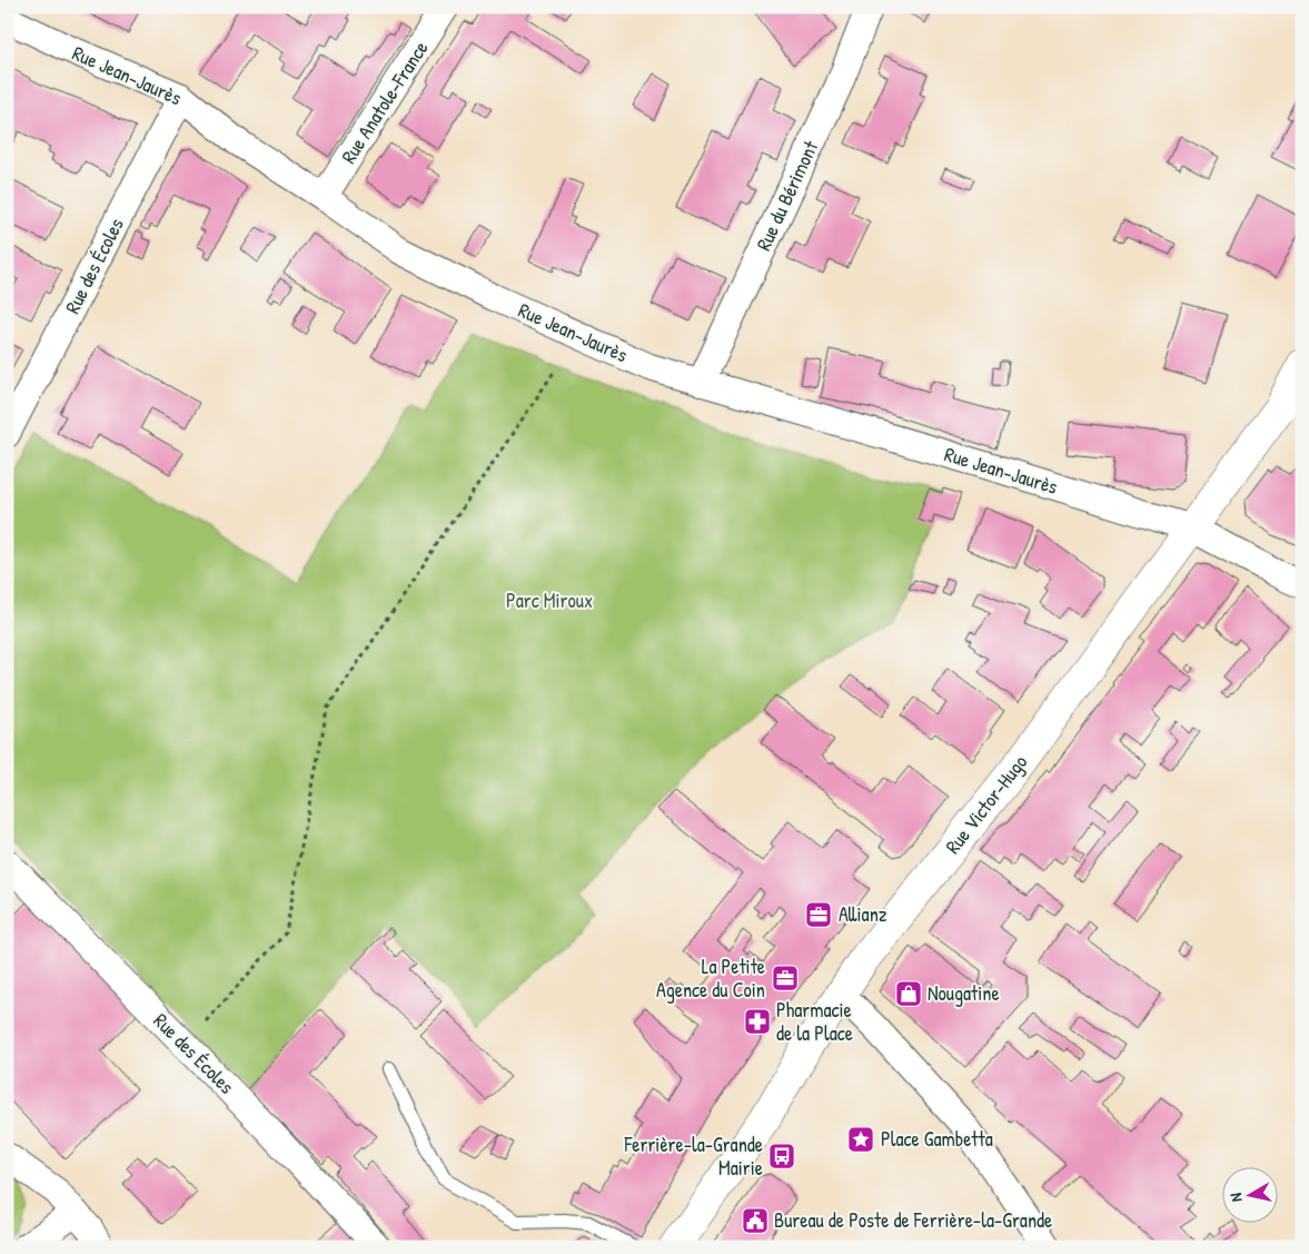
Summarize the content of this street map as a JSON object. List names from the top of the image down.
{
  "streets": {
    "street": [
      "Rue Jean-Jaurès",
      "Rue Anatole-France",
      "Rue du Bérimont",
      "Rue des Écoles",
      "Rue Victor-Hugo"
    ]
  },
  "crossings": [
    ["Rue Jean-Jaurès", "Rue Anatole-France"],
    ["Rue Jean-Jaurès", "Rue du Bérimont"],
    ["Rue Jean-Jaurès", "Rue des Écoles"],
    ["Rue Jean-Jaurès", "Rue Victor-Hugo"]
  ],
  "parks": ["Parc Miroux"],
  "places": {
    "office": ["Allianz", "La Petite Agence du Coin"],
    "shop": ["Nougatine"],
    "pharmacy": ["Pharmacie de la Place"],
    "place": ["Place Gambetta"],
    "bus stop": ["Ferrière-la-Grande Mairie"],
    "public building": ["Bureau de Poste de Ferrière-la-Grande"]
  },
  "north": "left"
}
